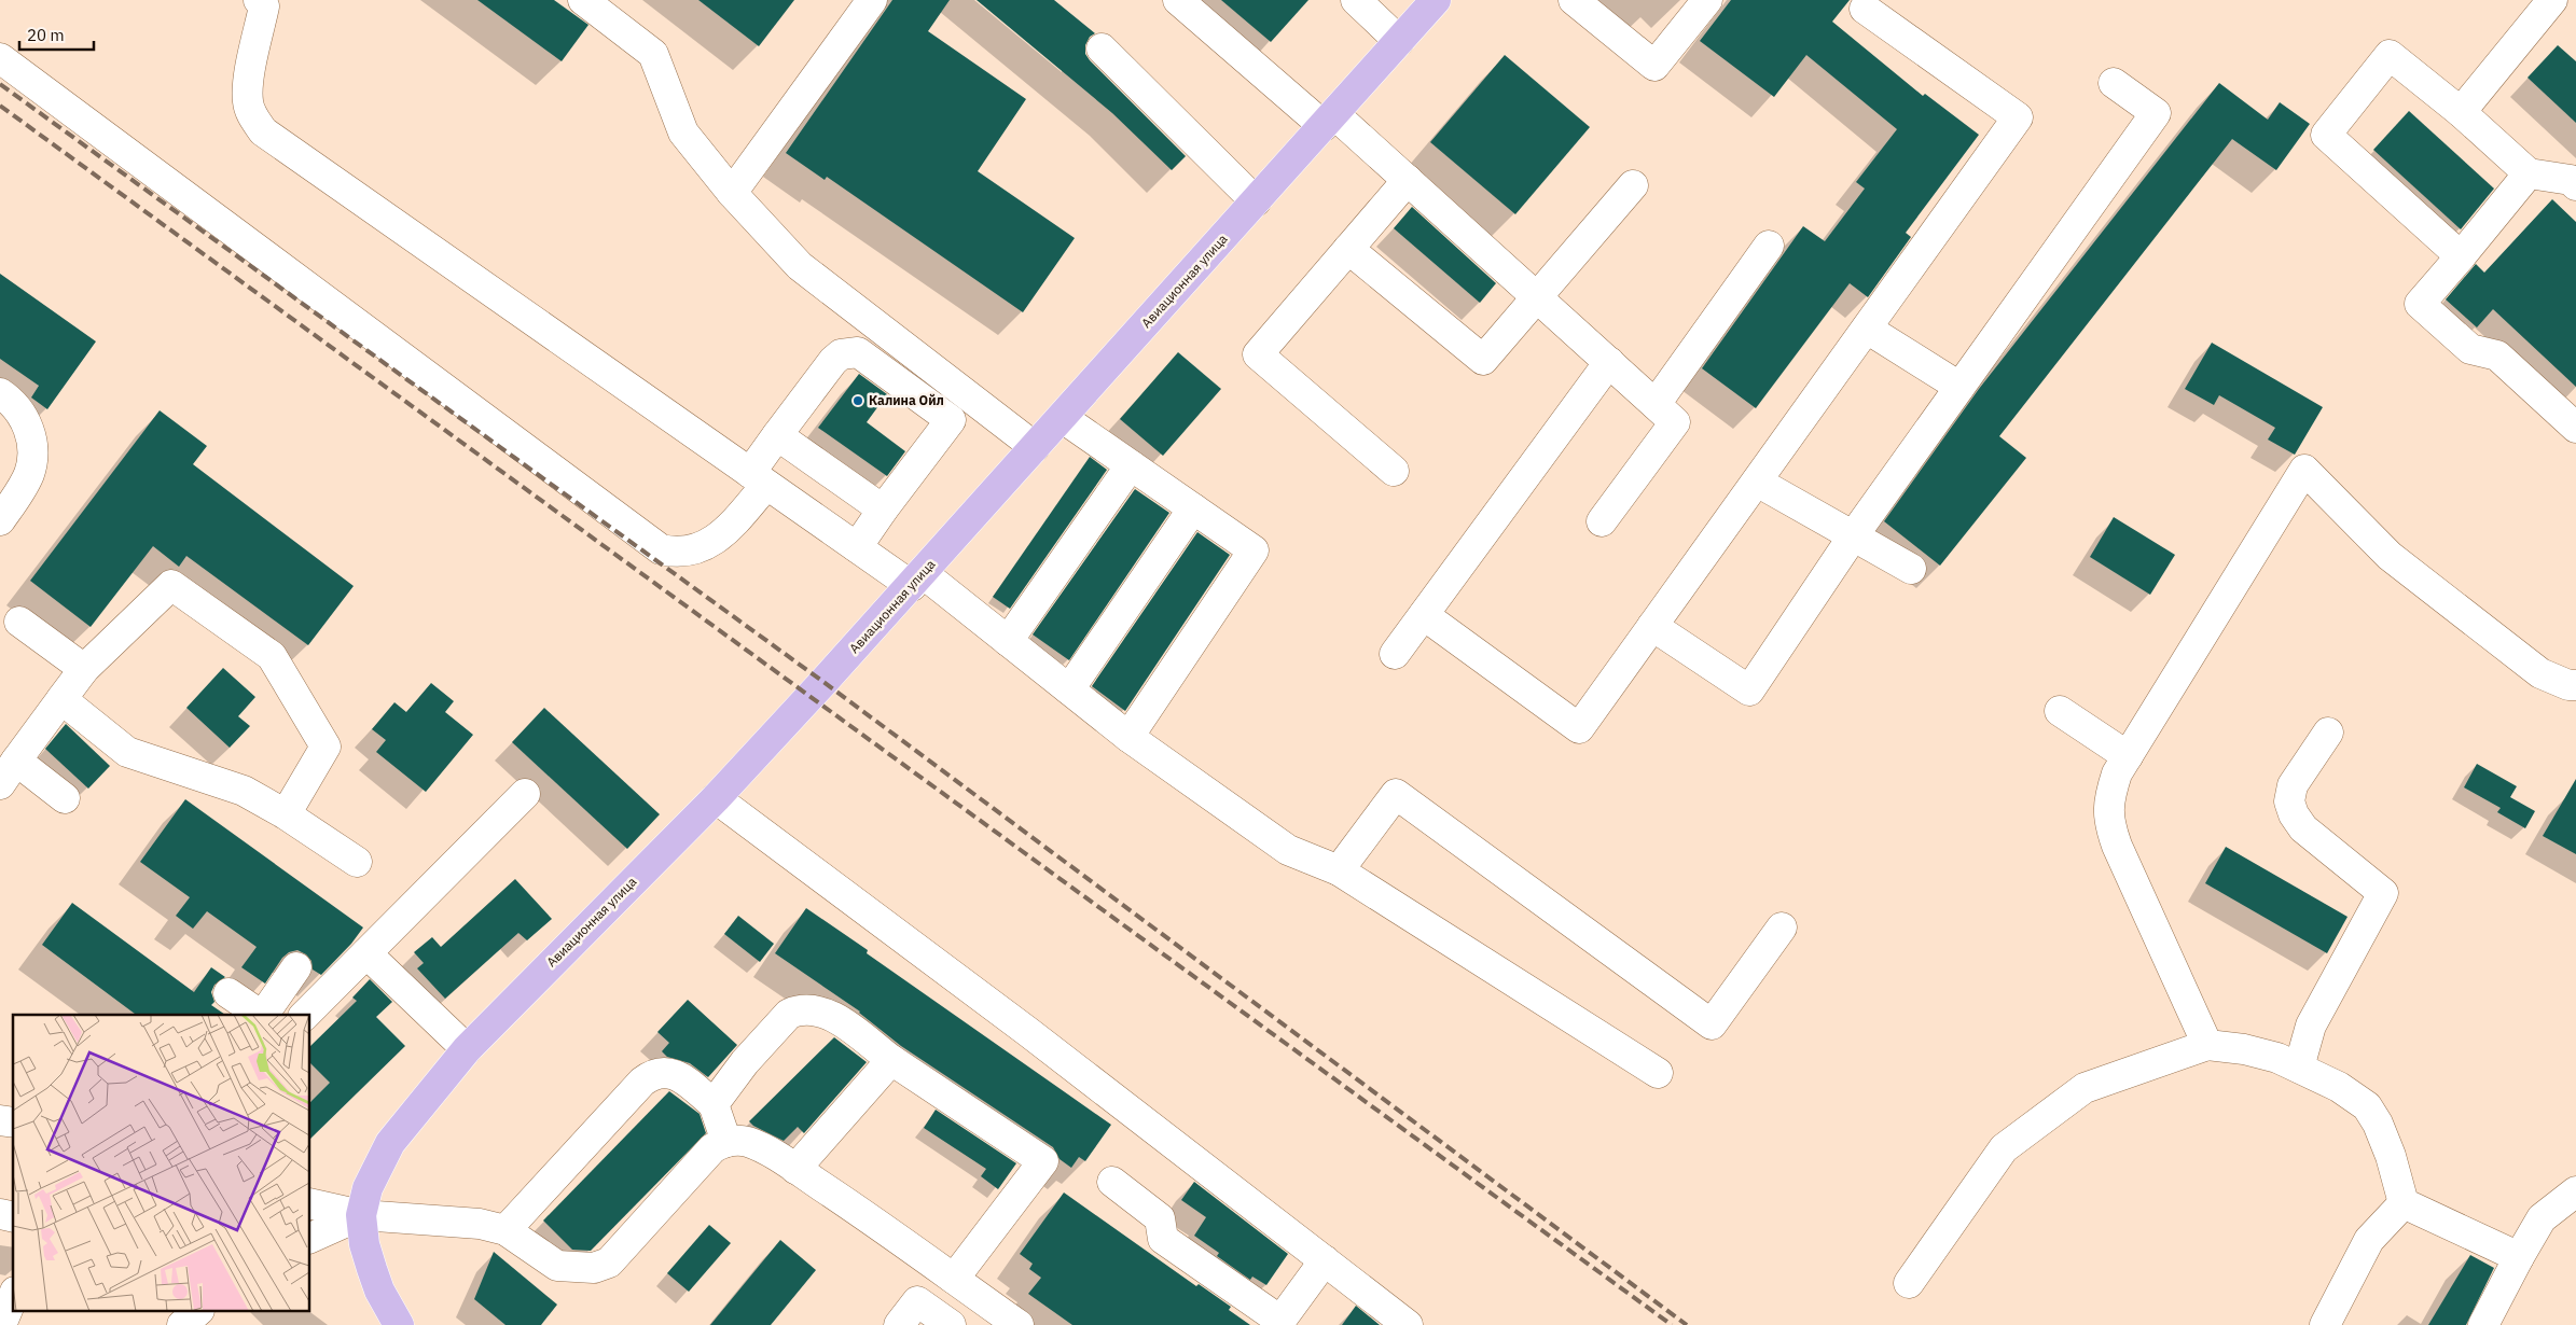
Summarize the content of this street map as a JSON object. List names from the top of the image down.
{
  "streets": {
    "main road": ["Авиационная улица"]
  },
  "places": ["Калина Ойл"],
  "scale_bar": "20 m"
}
